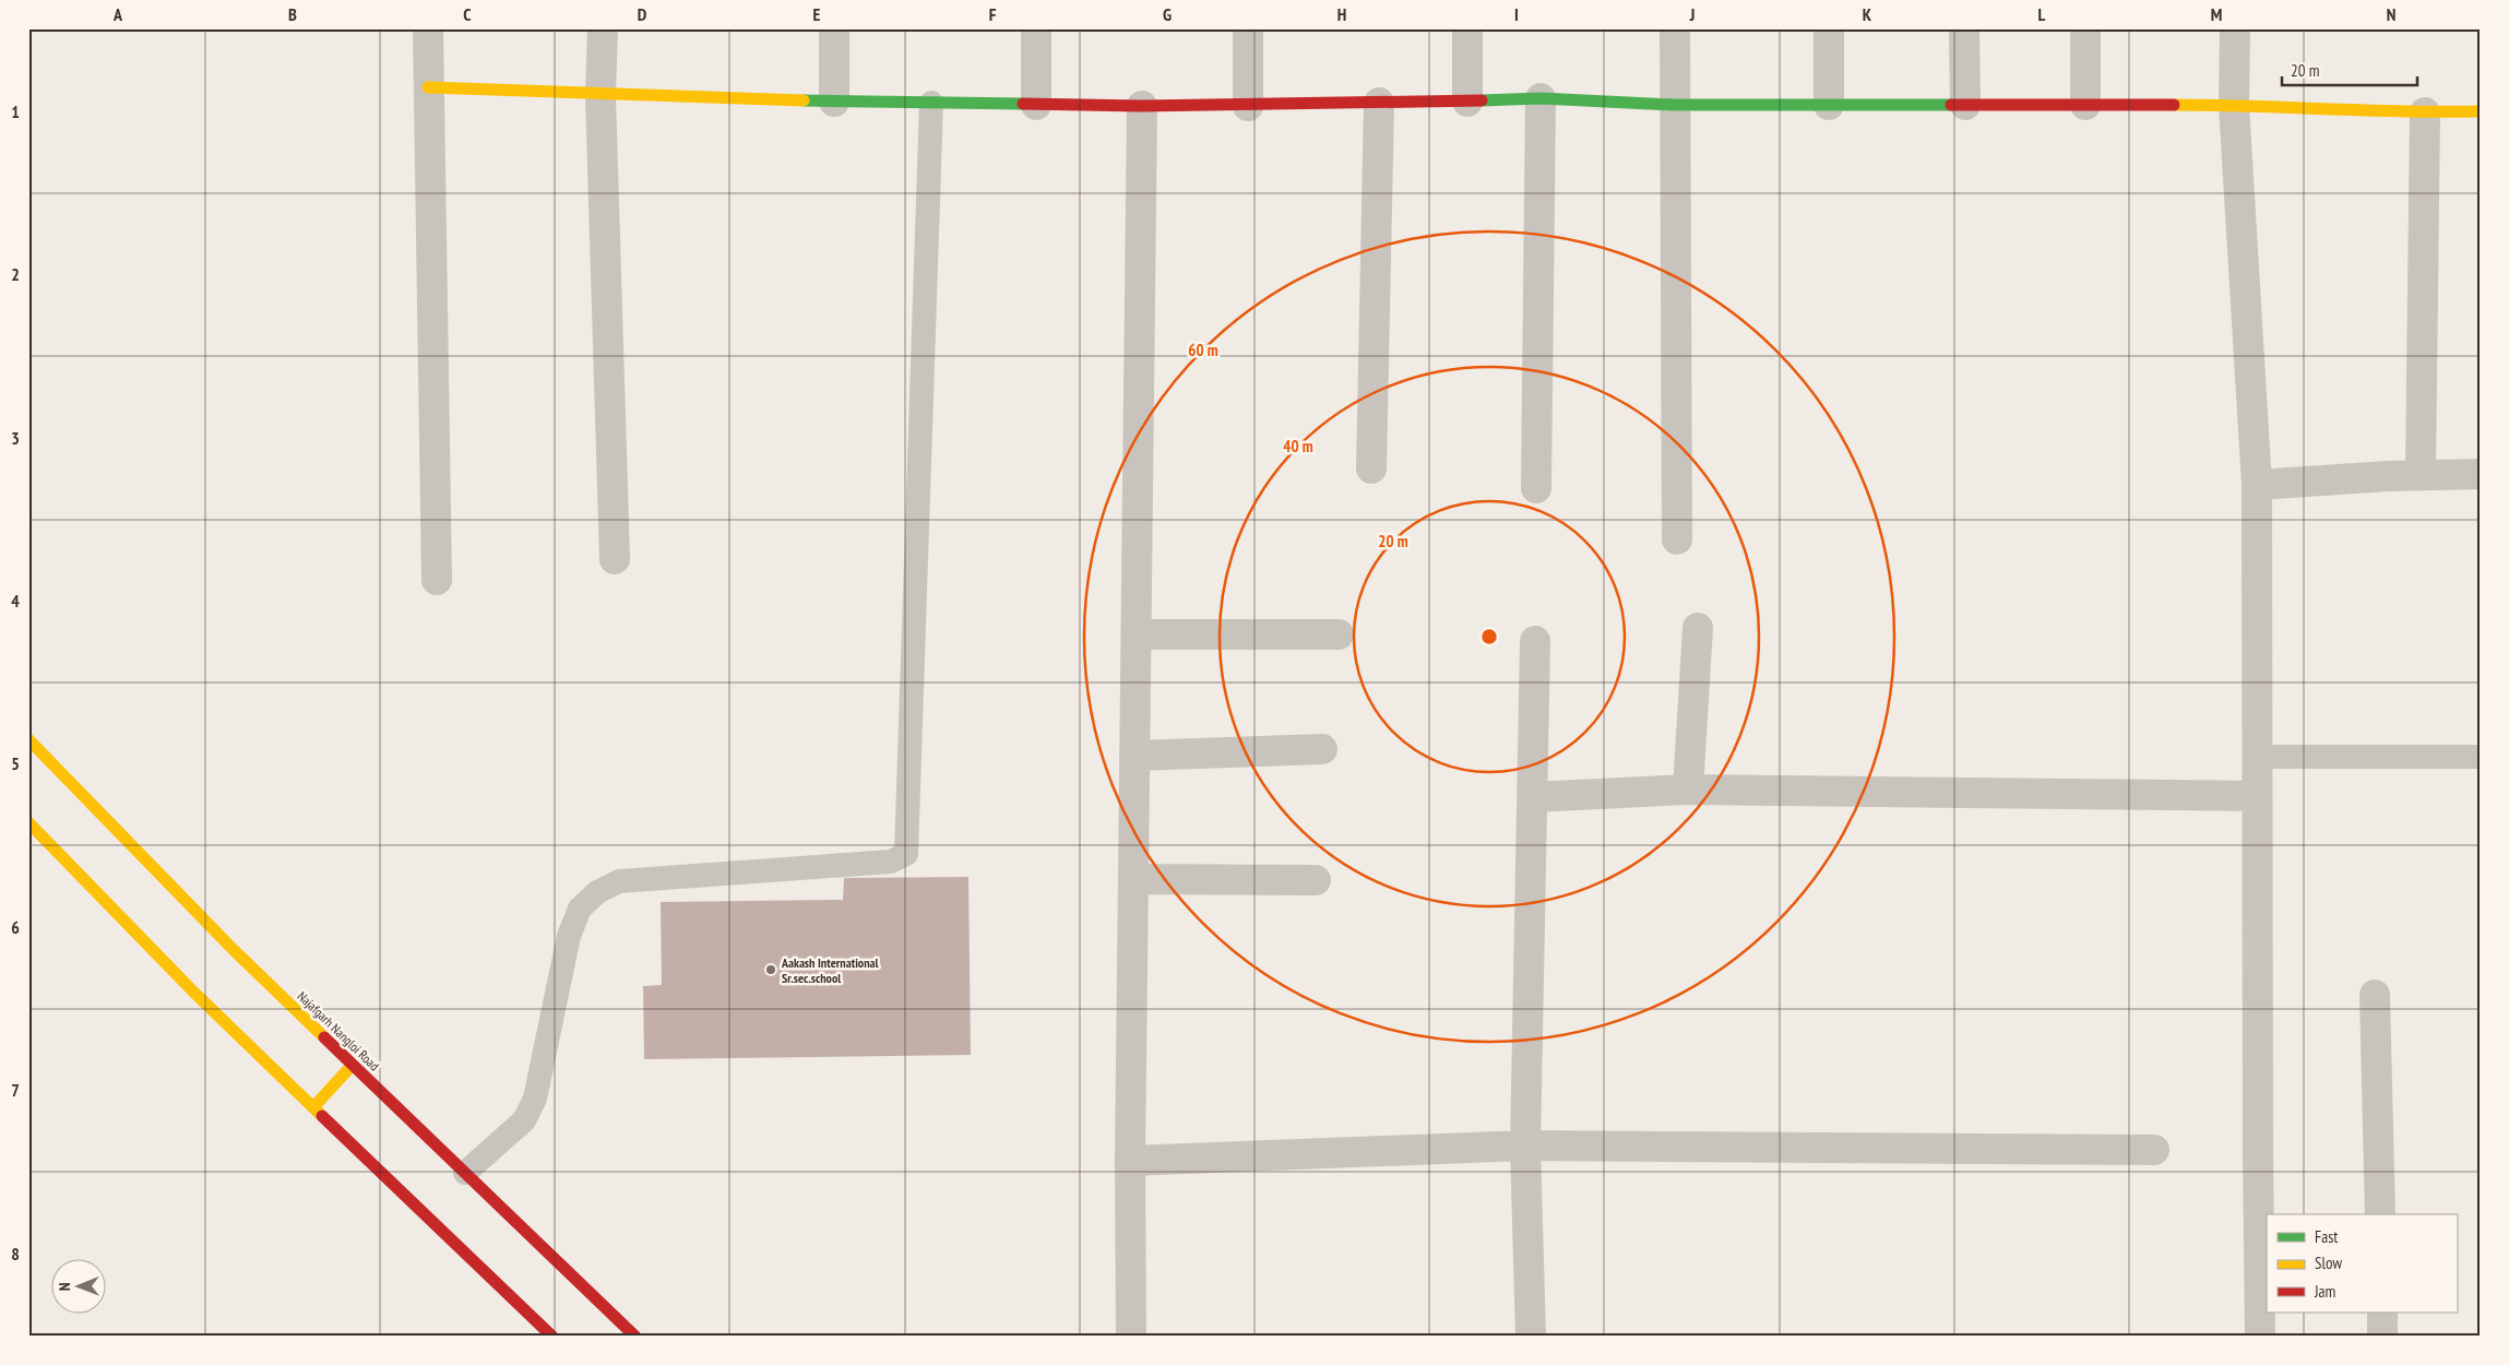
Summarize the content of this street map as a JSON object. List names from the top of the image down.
{
  "streets": {
    "street": ["Najafgarh Nangloi Road"]
  },
  "places": ["Aakash International Sr.sec.school"],
  "legend": ["Fast", "Slow", "Jam"],
  "scale_bar": "20 m",
  "north": "left",
  "grid": {
    "columns": [
      "A",
      "B",
      "C",
      "D",
      "E",
      "F",
      "G",
      "H",
      "I",
      "J",
      "K",
      "L",
      "M",
      "N"
    ],
    "rows": [
      "1",
      "2",
      "3",
      "4",
      "5",
      "6",
      "7",
      "8"
    ]
  },
  "rings": ["60 m", "40 m", "20 m"]
}
